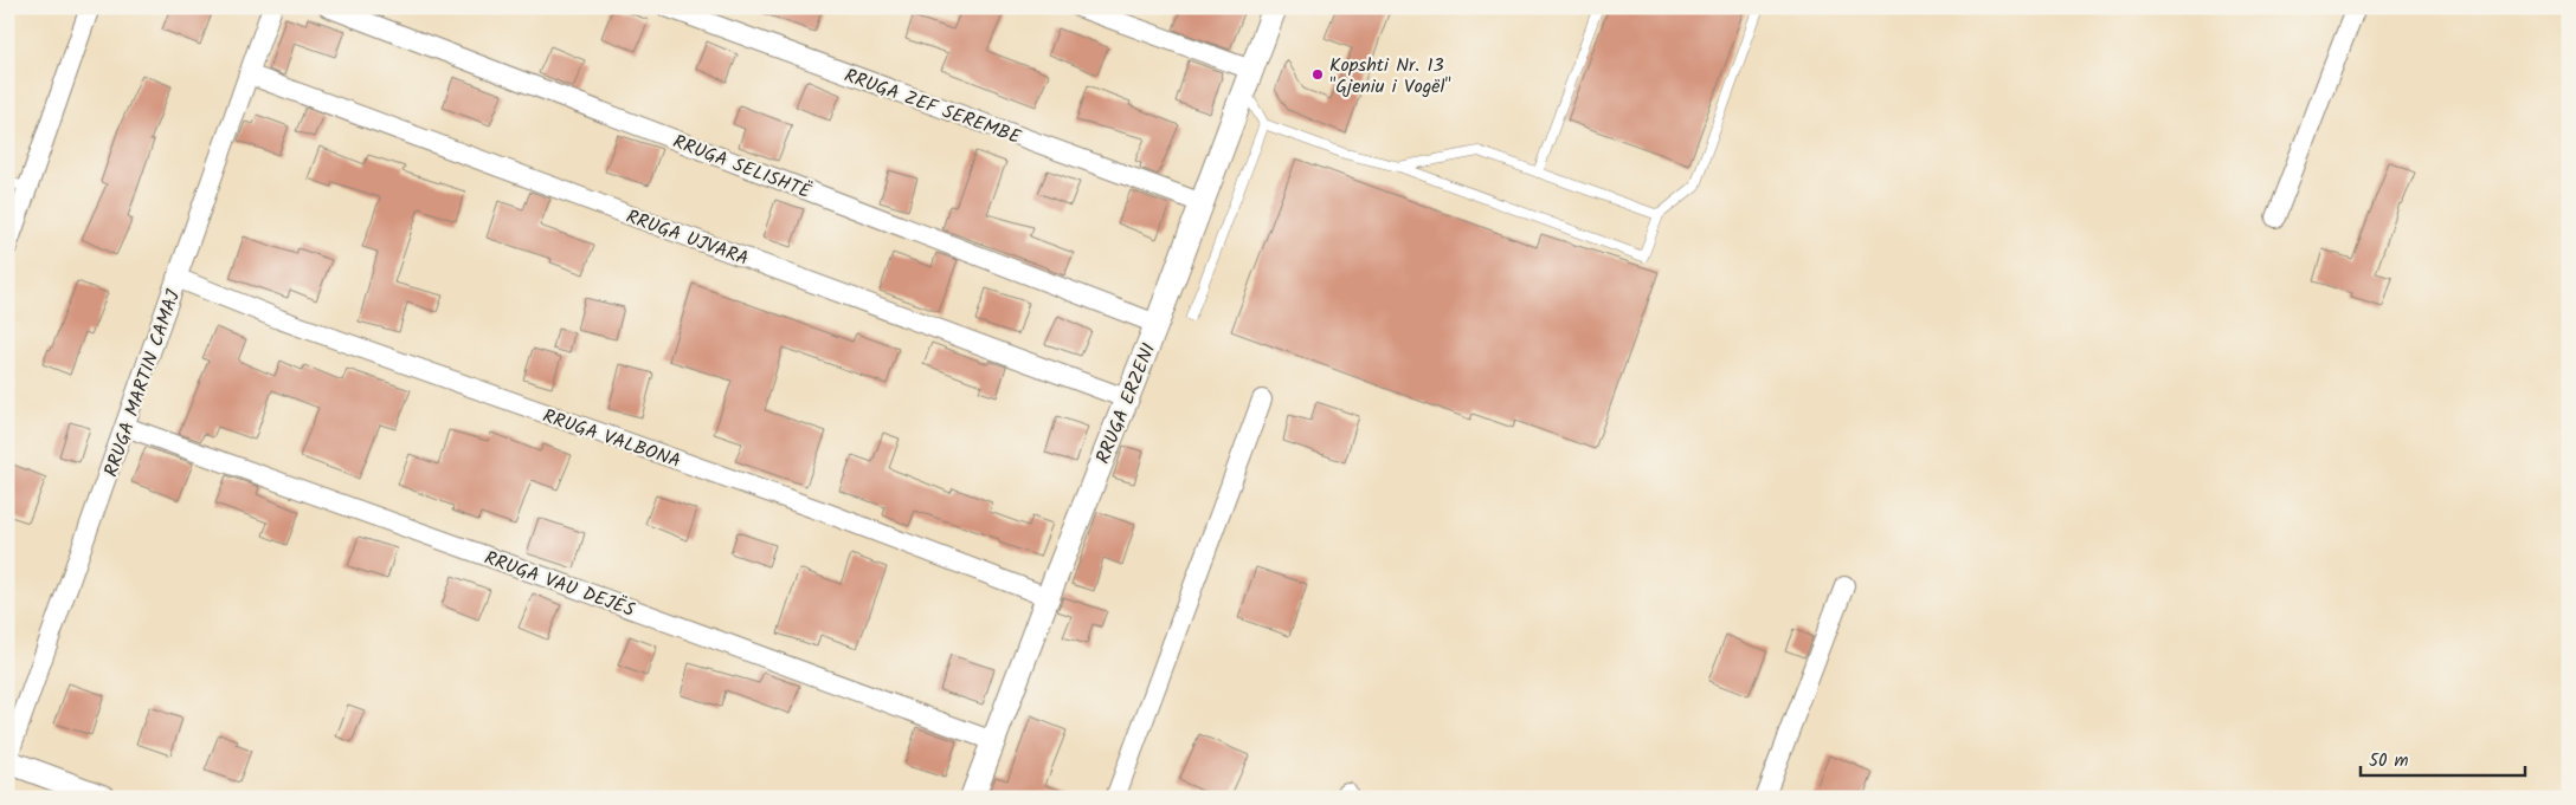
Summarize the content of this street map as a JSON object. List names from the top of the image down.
{
  "streets": {
    "street": [
      "RRUGA ZEF SEREMBE",
      "RRUGA SELISHTË",
      "RRUGA UJVARA",
      "RRUGA MARTIN CAMAJ",
      "RRUGA ERZENI",
      "RRUGA VALBONA",
      "RRUGA VAU DEJËS"
    ]
  },
  "crossings": [
    ["RRUGA ZEF SEREMBE", "RRUGA ERZENI"],
    ["RRUGA SELISHTË", "RRUGA ERZENI"],
    ["RRUGA UJVARA", "RRUGA MARTIN CAMAJ"],
    ["RRUGA UJVARA", "RRUGA ERZENI"],
    ["RRUGA MARTIN CAMAJ", "RRUGA VALBONA"],
    ["RRUGA MARTIN CAMAJ", "RRUGA VAU DEJËS"],
    ["RRUGA ERZENI", "RRUGA VALBONA"],
    ["RRUGA ERZENI", "RRUGA VAU DEJËS"]
  ],
  "places": ["Kopshti Nr. 13 \"Gjeniu i Vogël\""],
  "scale_bar": "50 m"
}
